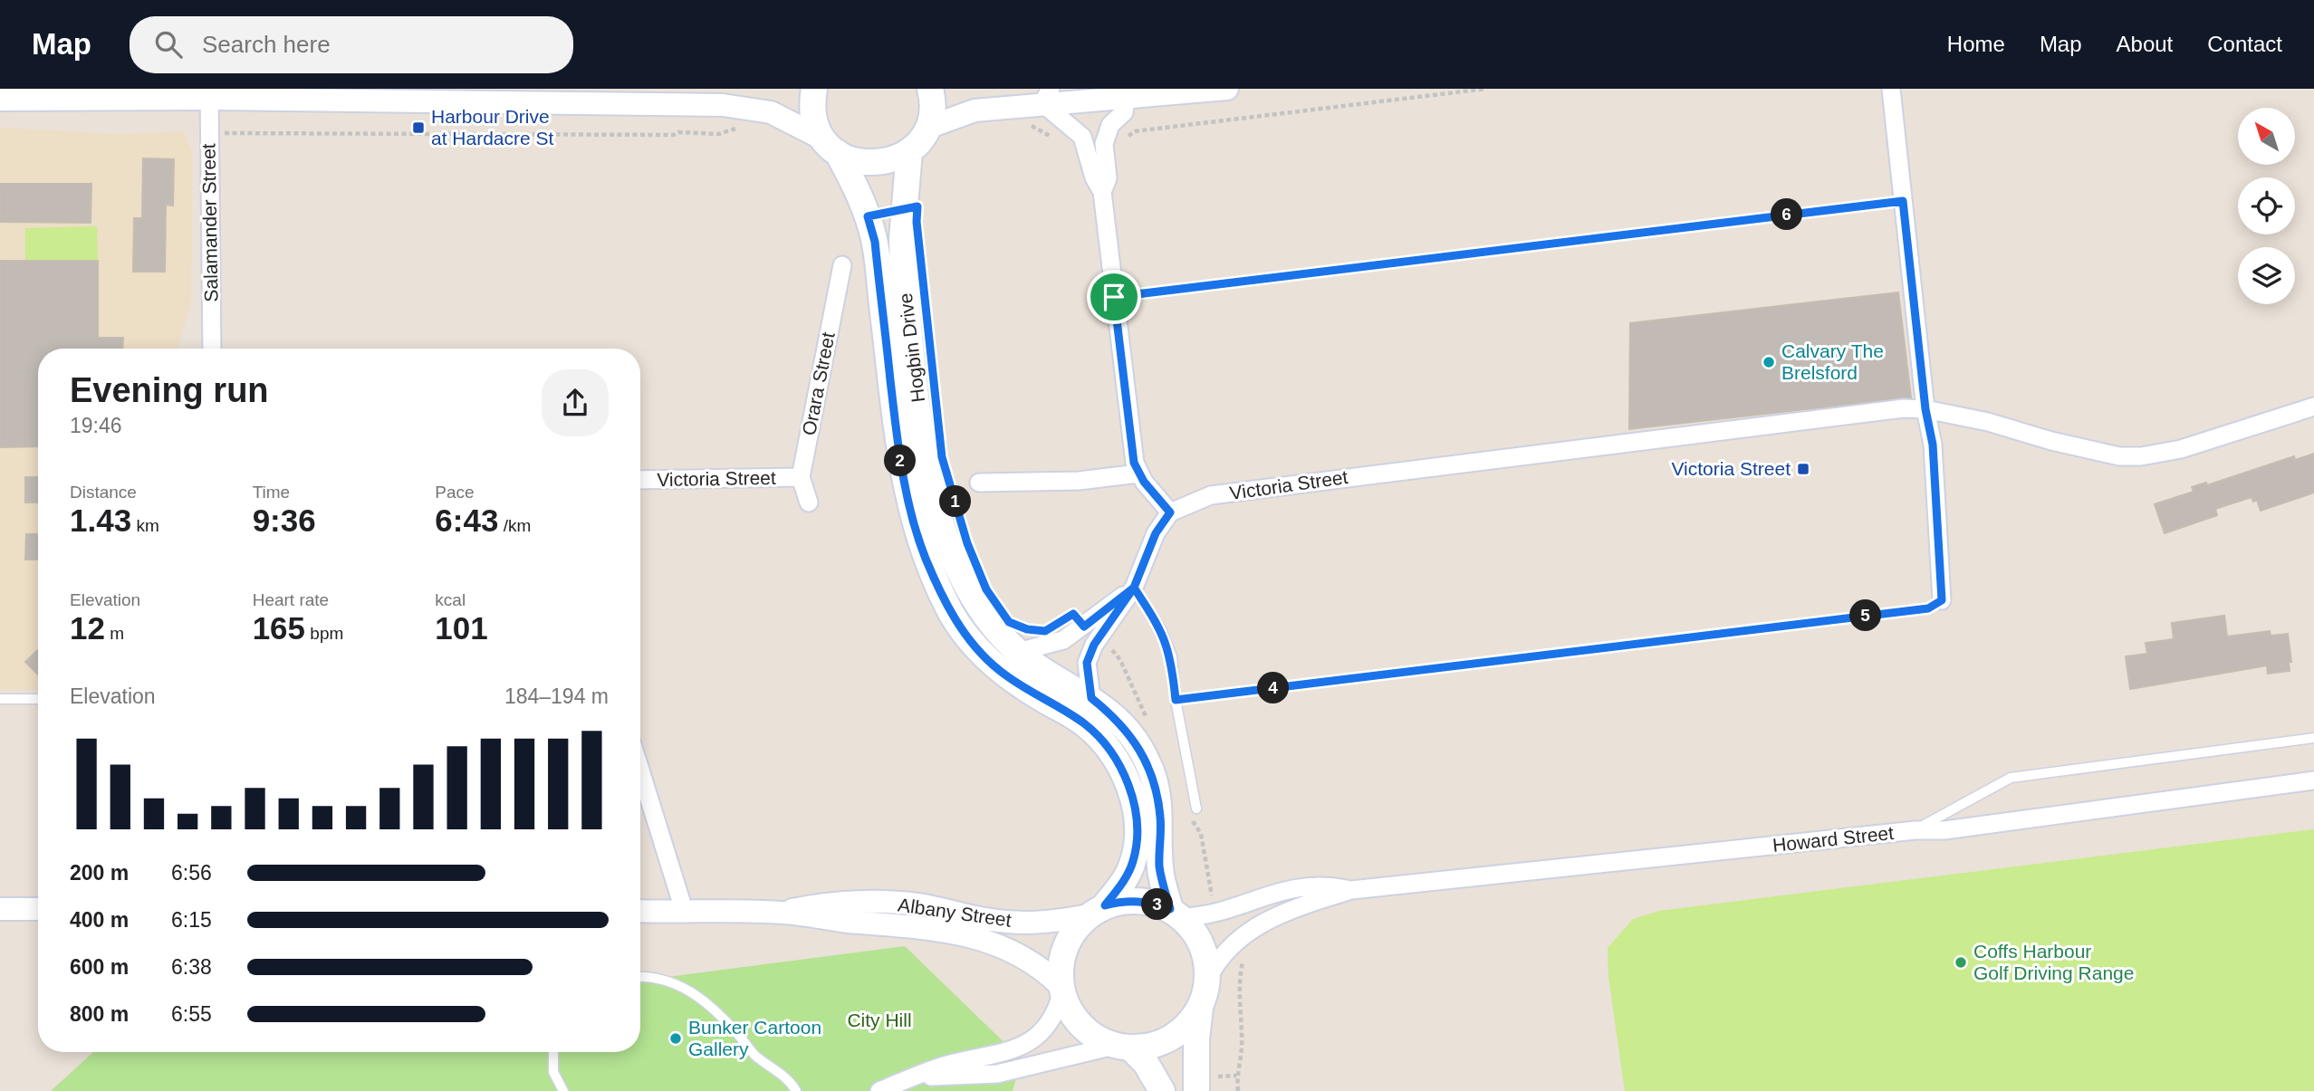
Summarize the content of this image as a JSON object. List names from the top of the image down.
{
  "streets": {
    "main road": ["Hogbin Drive"],
    "street": [
      "Salamander Street",
      "Orara Street",
      "Victoria Street",
      "Howard Street",
      "Albany Street"
    ]
  },
  "crossings": [
    ["Hogbin Drive", "Howard Street"],
    ["Hogbin Drive", "Albany Street"],
    ["Orara Street", "Victoria Street"],
    ["Howard Street", "Albany Street"]
  ],
  "parks": ["City Hill"],
  "places": {
    "transit": ["Harbour Drive at Hardacre St", "Victoria Street"],
    "other": ["Calvary The Brelsford", "Coffs Harbour Golf Driving Range", "Bunker Cartoon Gallery"]
  },
  "north": "top left",
  "page": {
    "header": "Map",
    "search": "Search here",
    "nav": [
      "Home",
      "Map",
      "About",
      "Contact"
    ],
    "pins": [
      "6",
      "2",
      "1",
      "5",
      "4",
      "3"
    ],
    "heading": ["Evening run", "19:46"],
    "stats": [
      ["Distance", "1.43 km"],
      ["Time", "9:36"],
      ["Pace", "6:43 /km"],
      ["Elevation", "12 m"],
      ["Heart rate", "165 bpm"],
      ["kcal", "101"]
    ],
    "chart": ["Elevation", "184–194 m"],
    "list": [
      {
        "name": "200 m",
        "note": "6:56"
      },
      {
        "name": "400 m",
        "note": "6:15"
      },
      {
        "name": "600 m",
        "note": "6:38"
      },
      {
        "name": "800 m",
        "note": "6:55"
      }
    ]
  }
}
